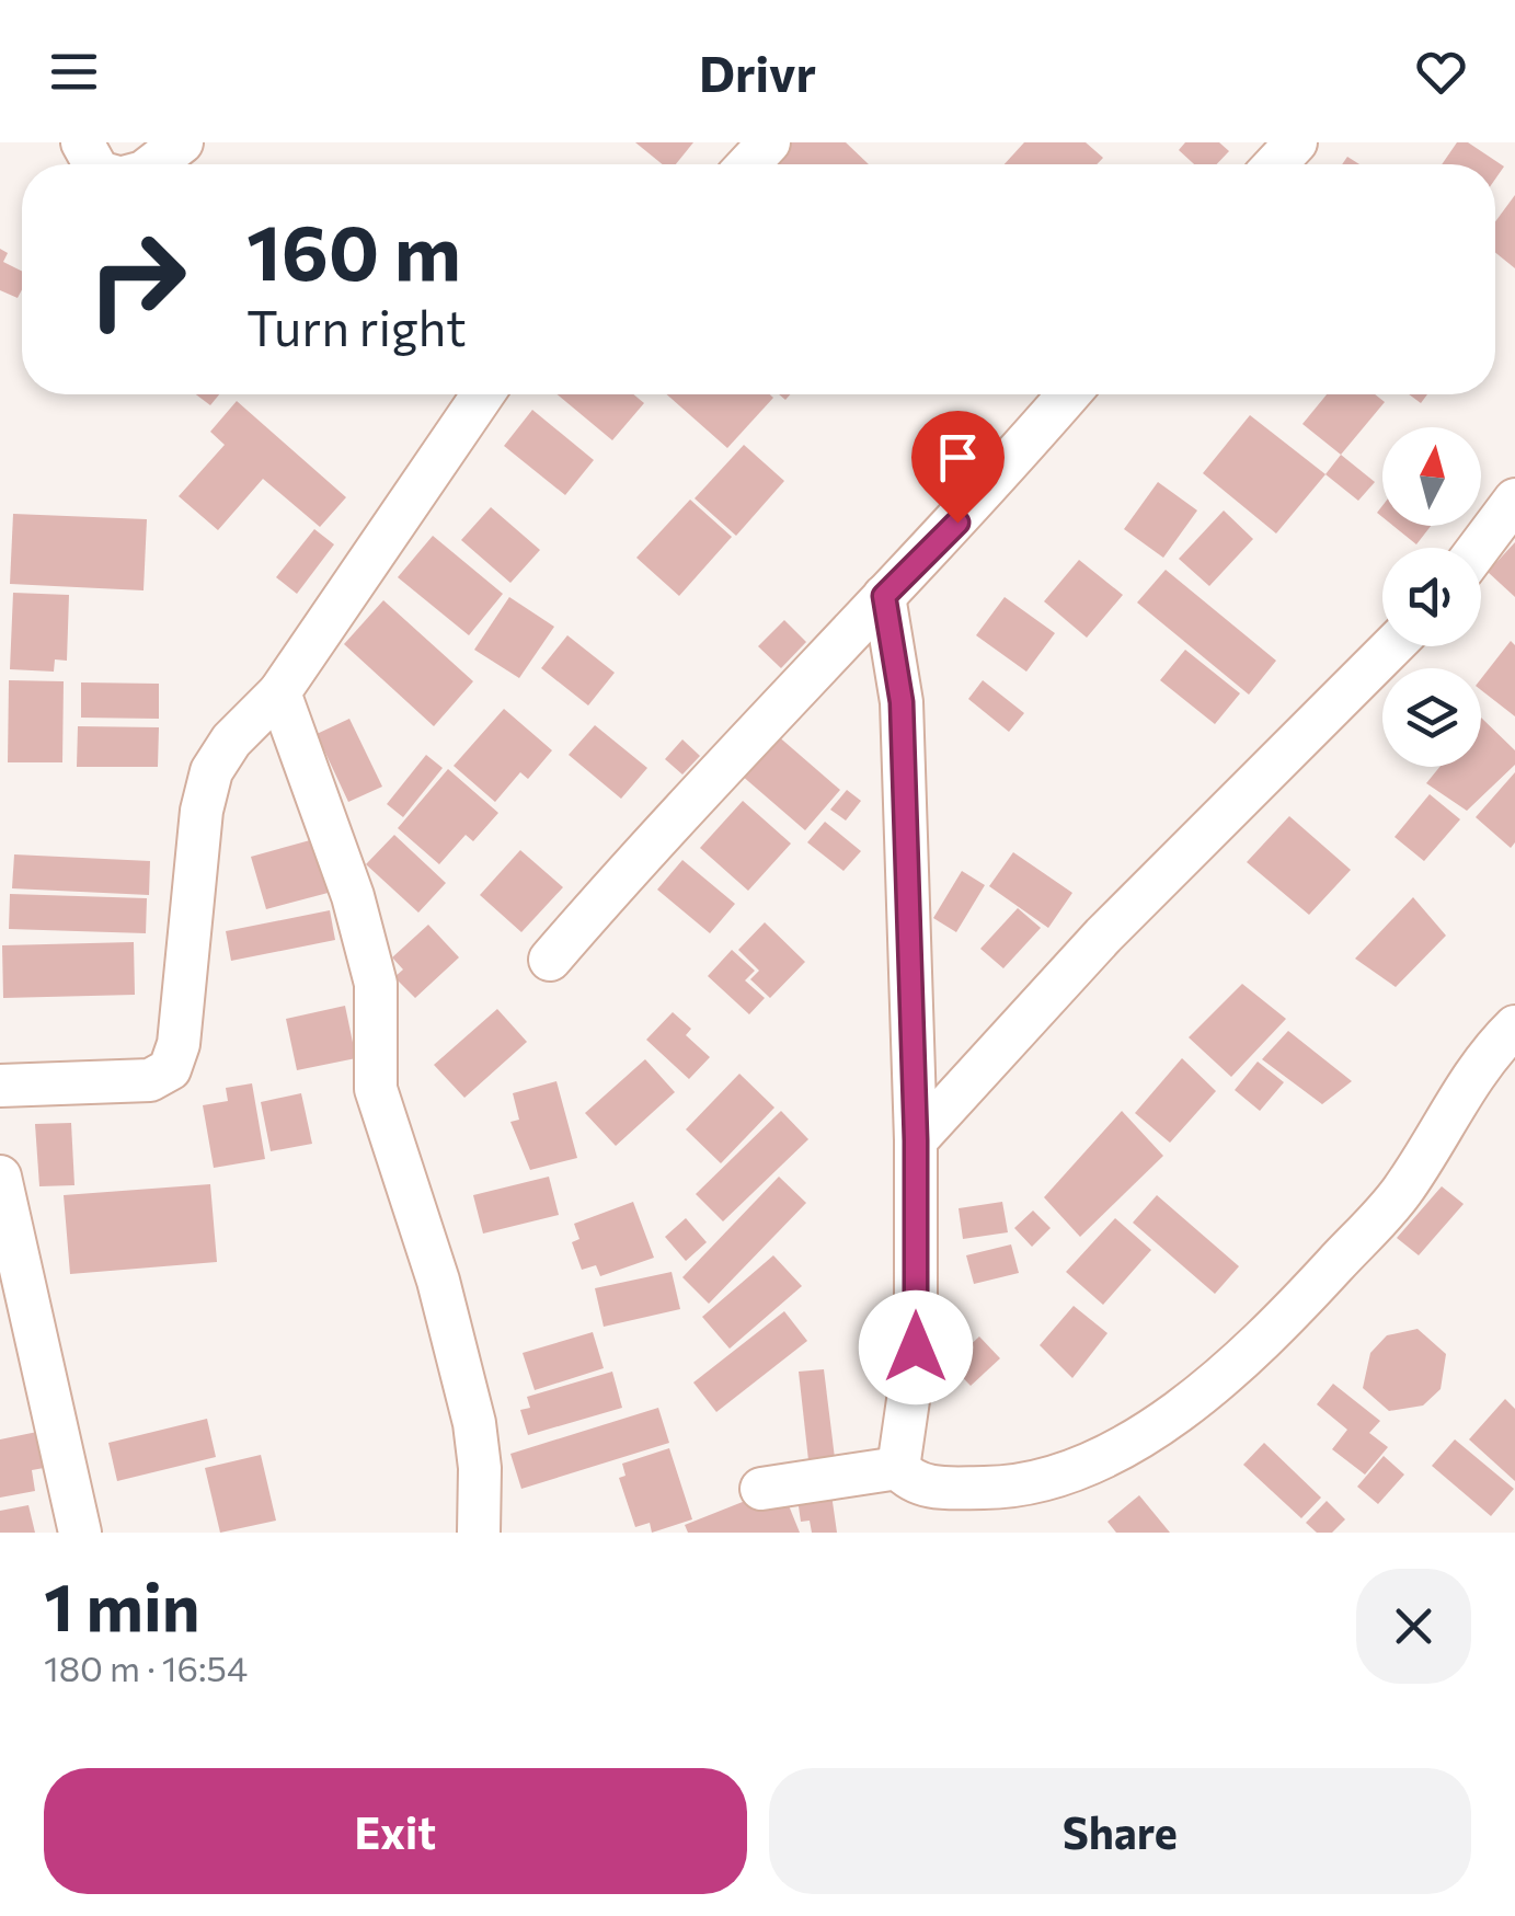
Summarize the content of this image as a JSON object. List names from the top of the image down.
{
  "north": "top",
  "page": {
    "header": "Drivr",
    "turn": ["160 m", "Turn right"],
    "heading": ["1 min", "180 m · 16:54"],
    "buttons": ["Exit", "Share"]
  }
}
